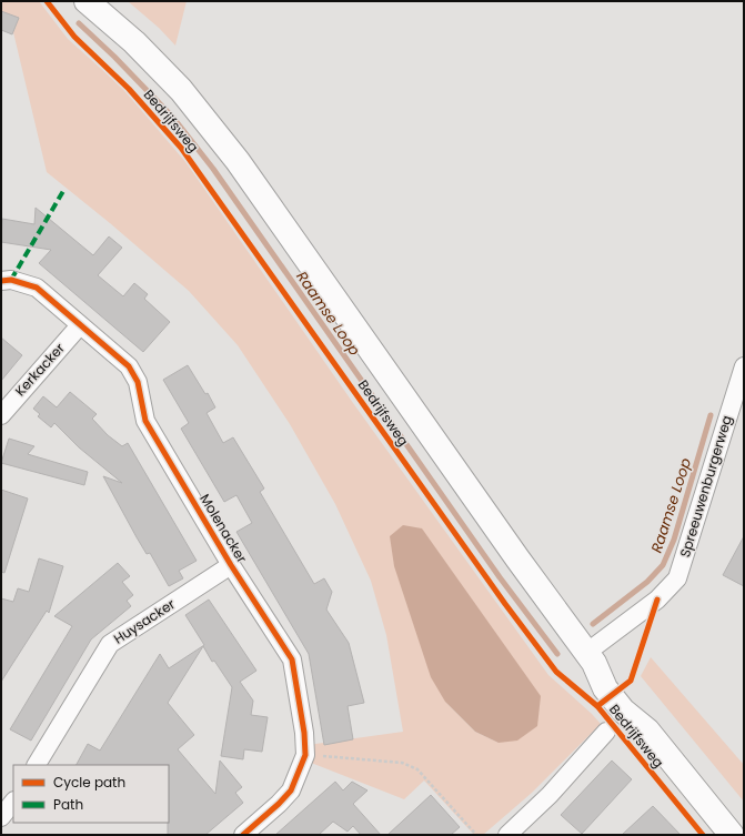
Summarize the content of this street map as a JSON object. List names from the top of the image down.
{
  "streets": {
    "main road": ["Bedrijfsweg"],
    "street": [
      "Kerkacker",
      "Spreeuwenburgerweg",
      "Molenacker",
      "Huysacker"
    ]
  },
  "crossings": [
    ["Bedrijfsweg", "Spreeuwenburgerweg"],
    ["Kerkacker", "Molenacker"],
    ["Molenacker", "Huysacker"]
  ],
  "water": ["Raamse Loop"],
  "legend": ["Cycle path", "Path"]
}
